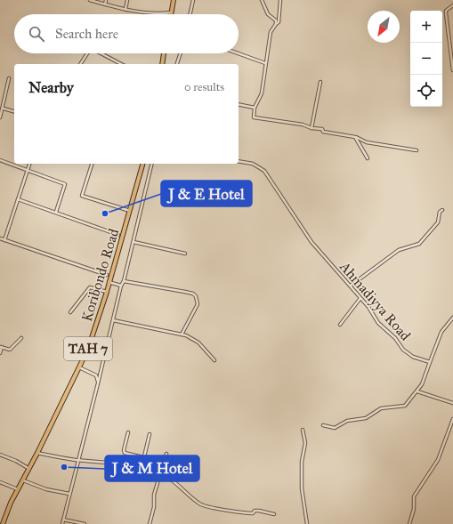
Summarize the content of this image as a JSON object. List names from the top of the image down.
{
  "streets": {
    "highway": ["Koribondo Road", "TAH 7"],
    "street": ["Ahmadiyya Road"]
  },
  "places": ["J & E Hotel", "J & M Hotel"],
  "north": "bottom left",
  "page": {
    "map_buttons": ["+", "−"],
    "search": "Search here",
    "heading": ["Nearby", "0 results"]
  }
}
